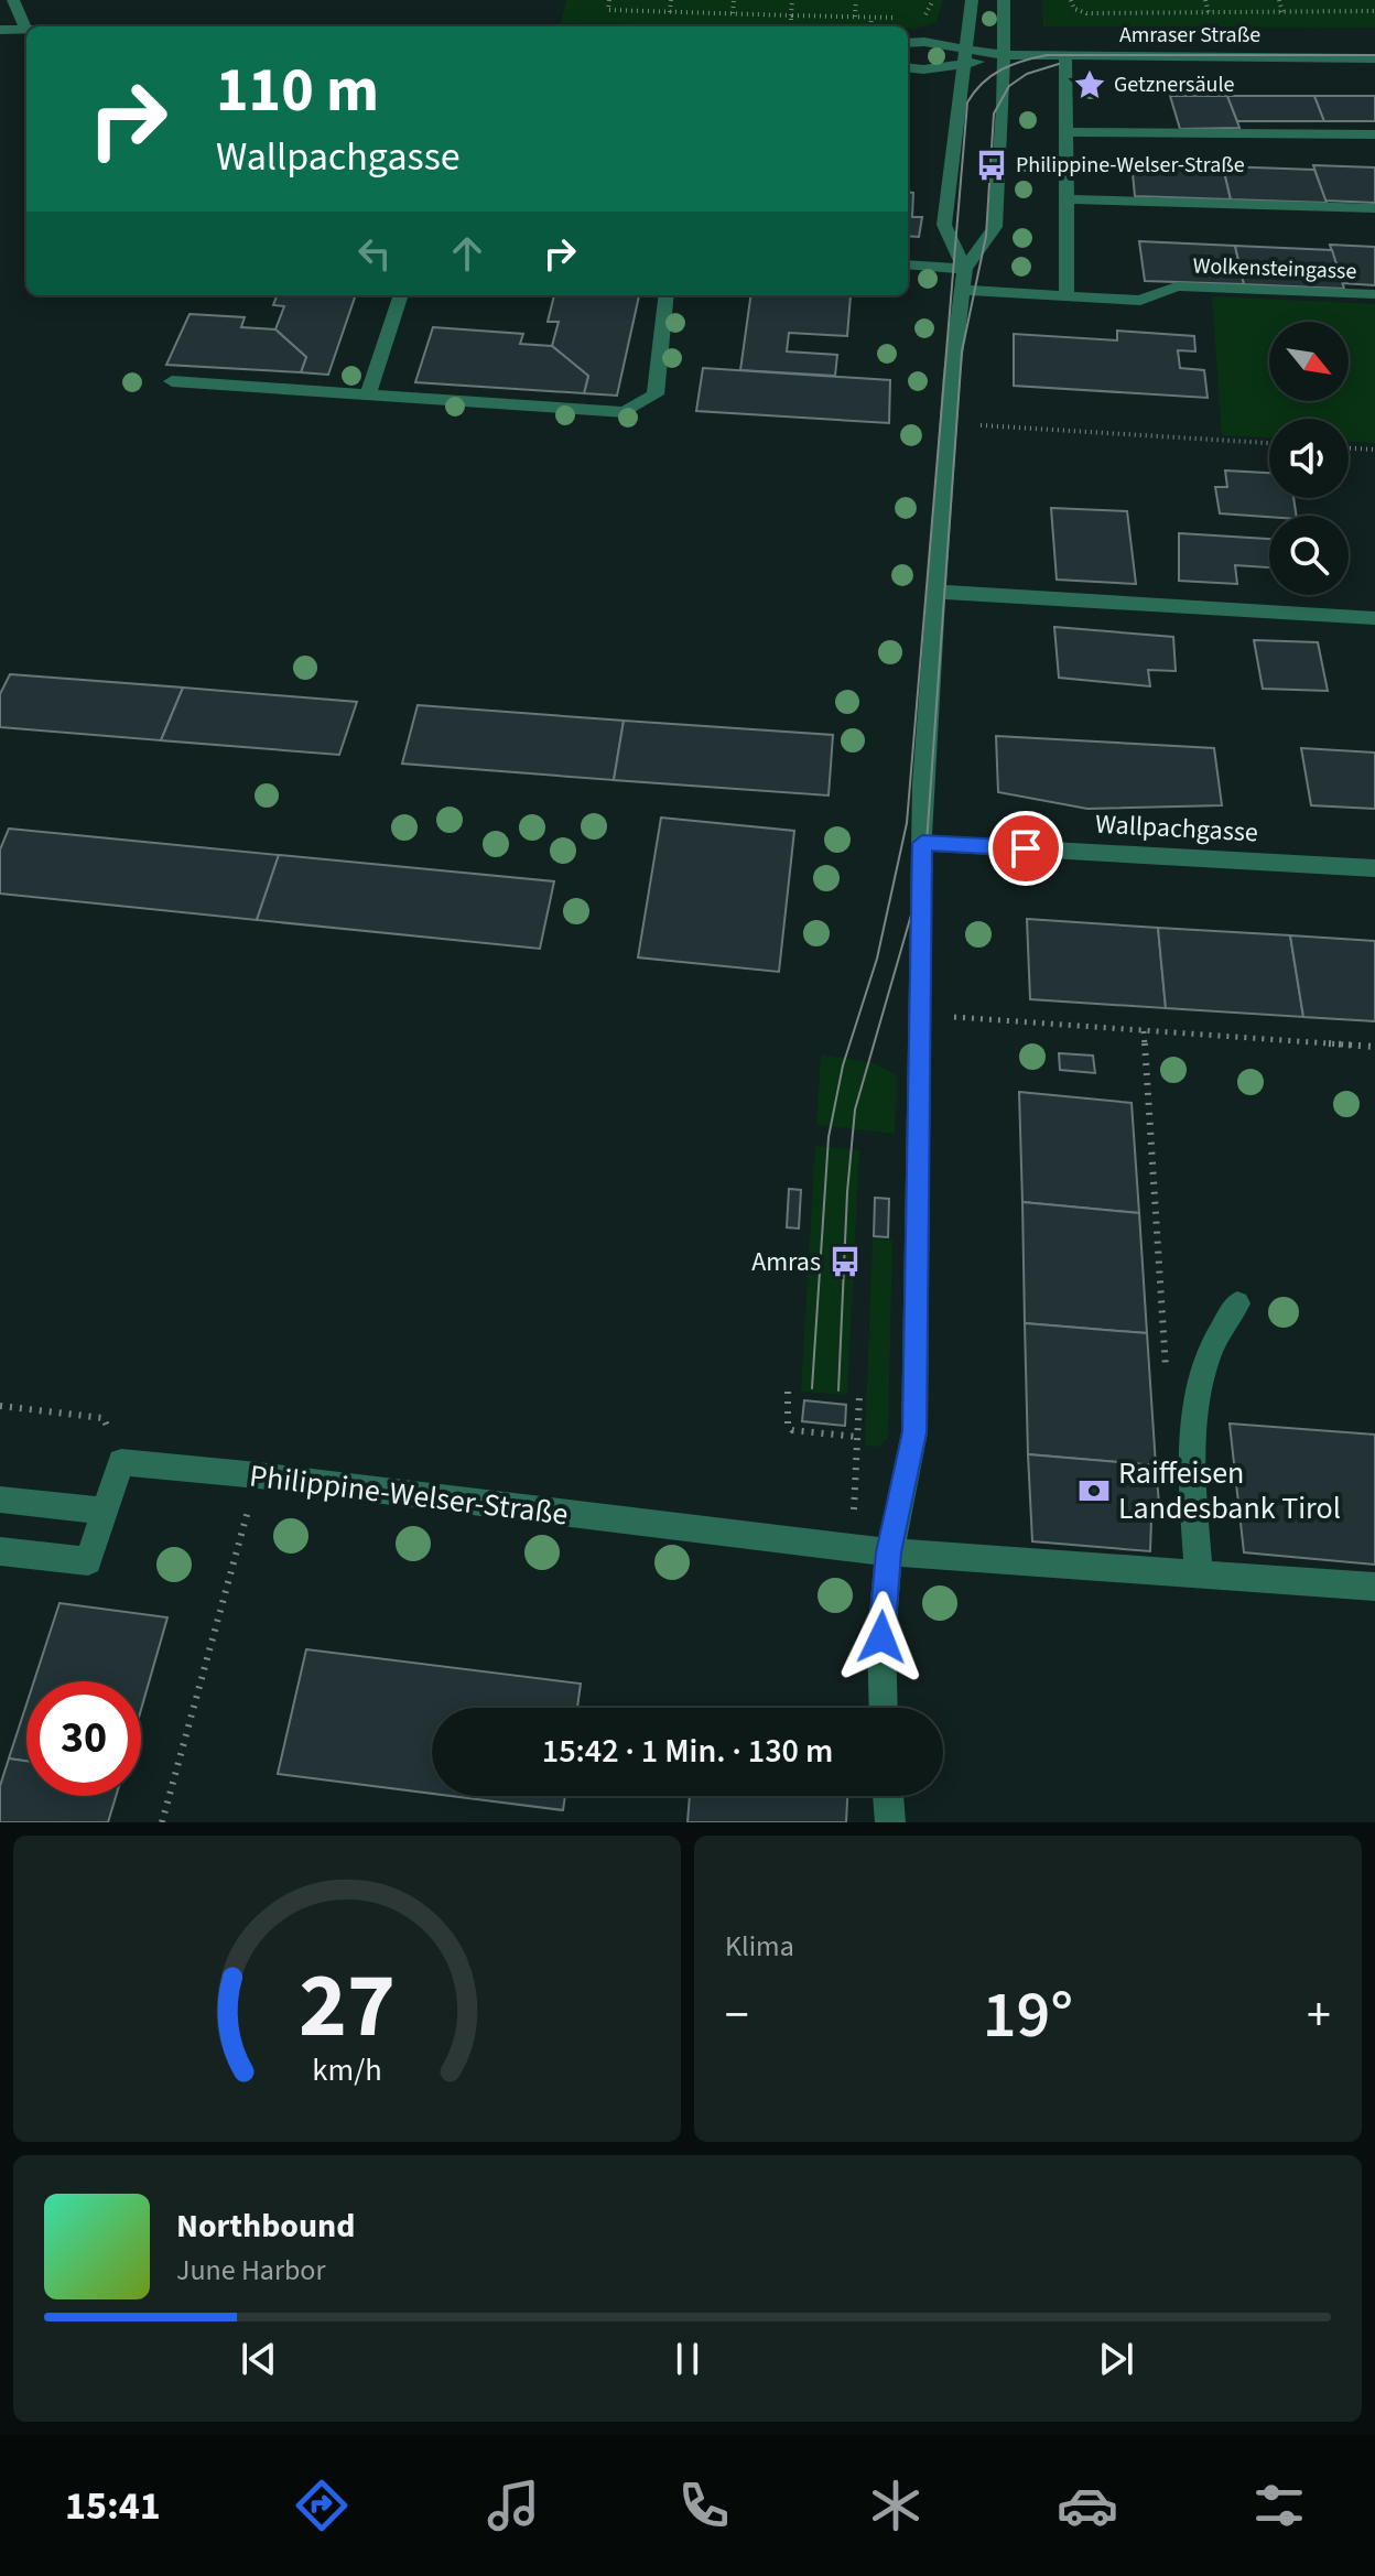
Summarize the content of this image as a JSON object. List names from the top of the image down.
{
  "streets": {
    "street": [
      "Amraser Straße",
      "Wolkensteingasse",
      "Wallpachgasse",
      "Philippine-Welser-Straße"
    ]
  },
  "places": {
    "place": ["Getznersäule"],
    "bus stop": ["Philippine-Welser-Straße", "Amras"],
    "bank": ["Raiffeisen Landesbank Tirol"]
  },
  "north": "bottom right",
  "page": {
    "turn": ["110 m", "Wallpachgasse"],
    "limit": "30",
    "trip": "15:42 · 1 Min. · 130 m",
    "tile": "Klima",
    "heat": ["−", "19°", "+"],
    "song": ["Northbound", "June Harbor"],
    "tabs": "15:41",
    "gauge": ["27", "km/h"]
  }
}
